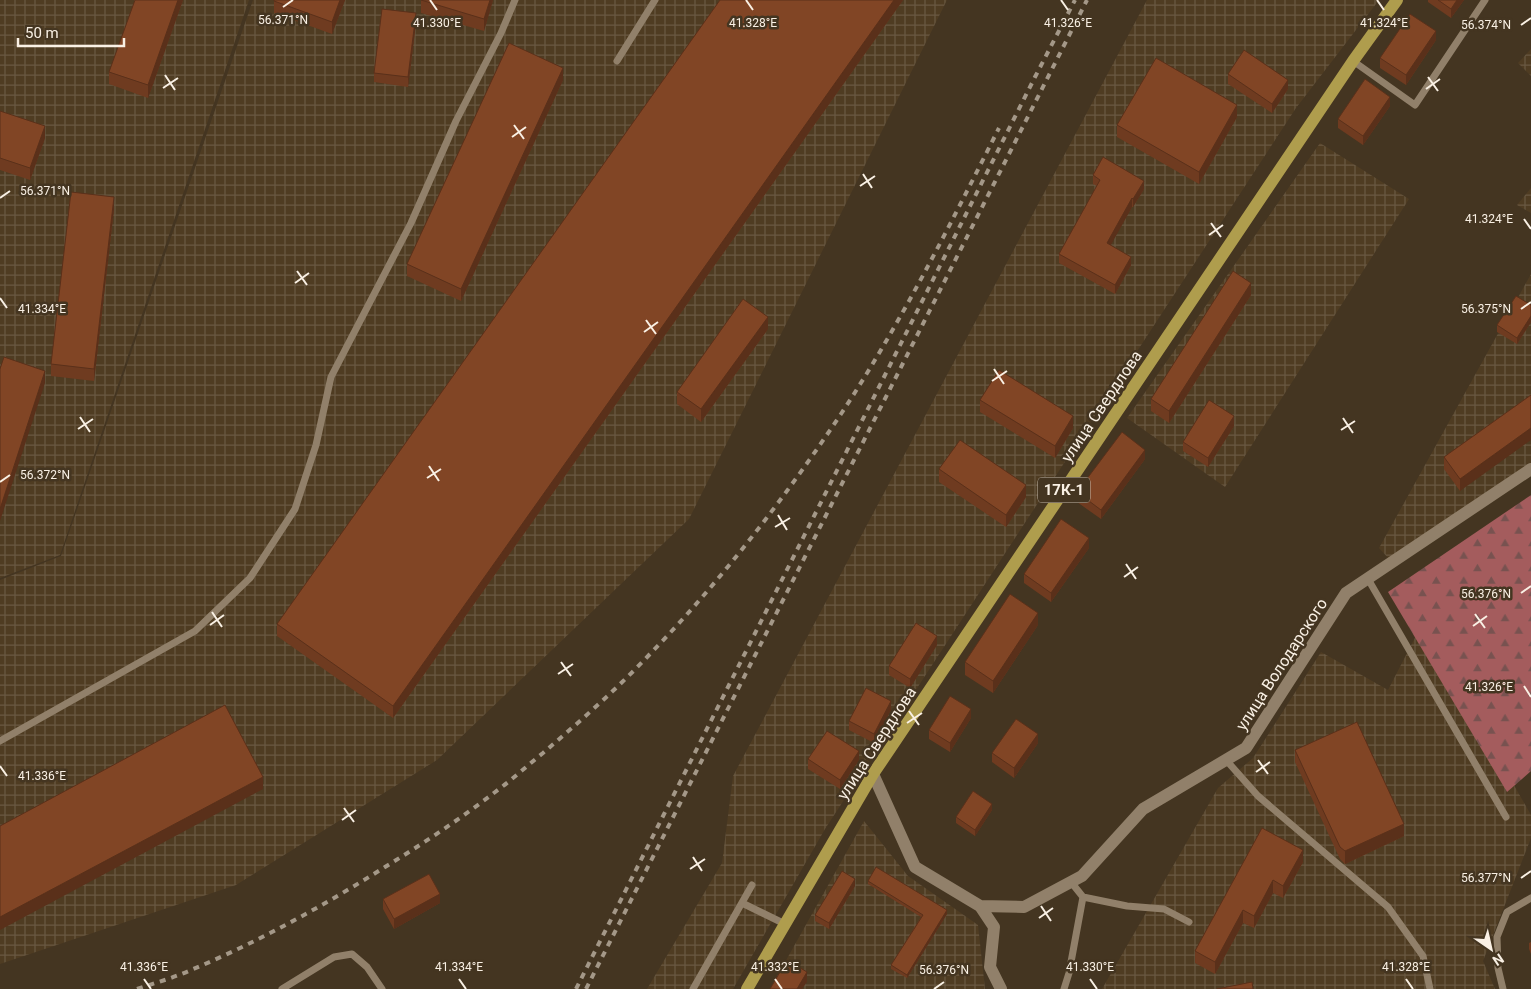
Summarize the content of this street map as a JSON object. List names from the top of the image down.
{
  "streets": {
    "main road": ["улица Свердлова", "17К-1"],
    "street": ["улица Володарского"]
  },
  "scale_bar": "50 m",
  "north": "bottom right",
  "coordinates": [
    "56.371°N",
    "41.326°E",
    "41.330°E",
    "41.328°E",
    "41.324°E",
    "56.374°N",
    "41.334°E",
    "56.375°N",
    "56.372°N",
    "56.376°N",
    "41.336°E",
    "56.377°N",
    "41.332°E"
  ]
}
